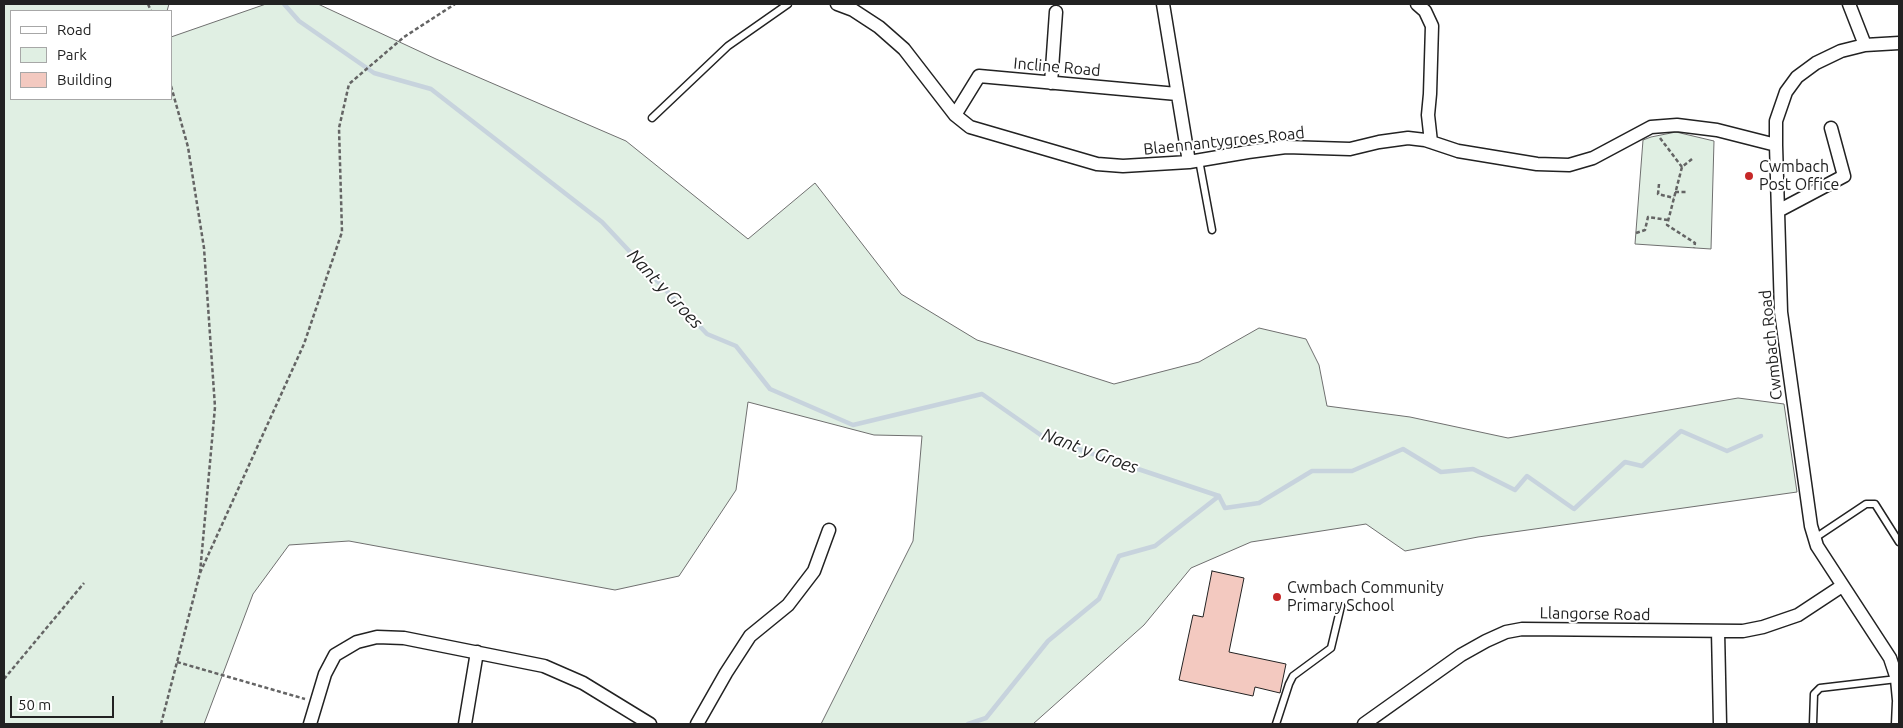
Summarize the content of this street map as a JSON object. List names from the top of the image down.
{
  "streets": {
    "street": [
      "Incline Road",
      "Blaennantygroes Road",
      "Cwmbach Road",
      "Llangorse Road"
    ]
  },
  "crossings": [
    ["Incline Road", "Blaennantygroes Road"],
    ["Blaennantygroes Road", "Cwmbach Road"],
    ["Cwmbach Road", "Llangorse Road"]
  ],
  "water": ["Nant y Groes"],
  "places": ["Cwmbach Post Office", "Cwmbach Community Primary School"],
  "legend": ["Road", "Park", "Building"],
  "scale_bar": "50 m"
}
